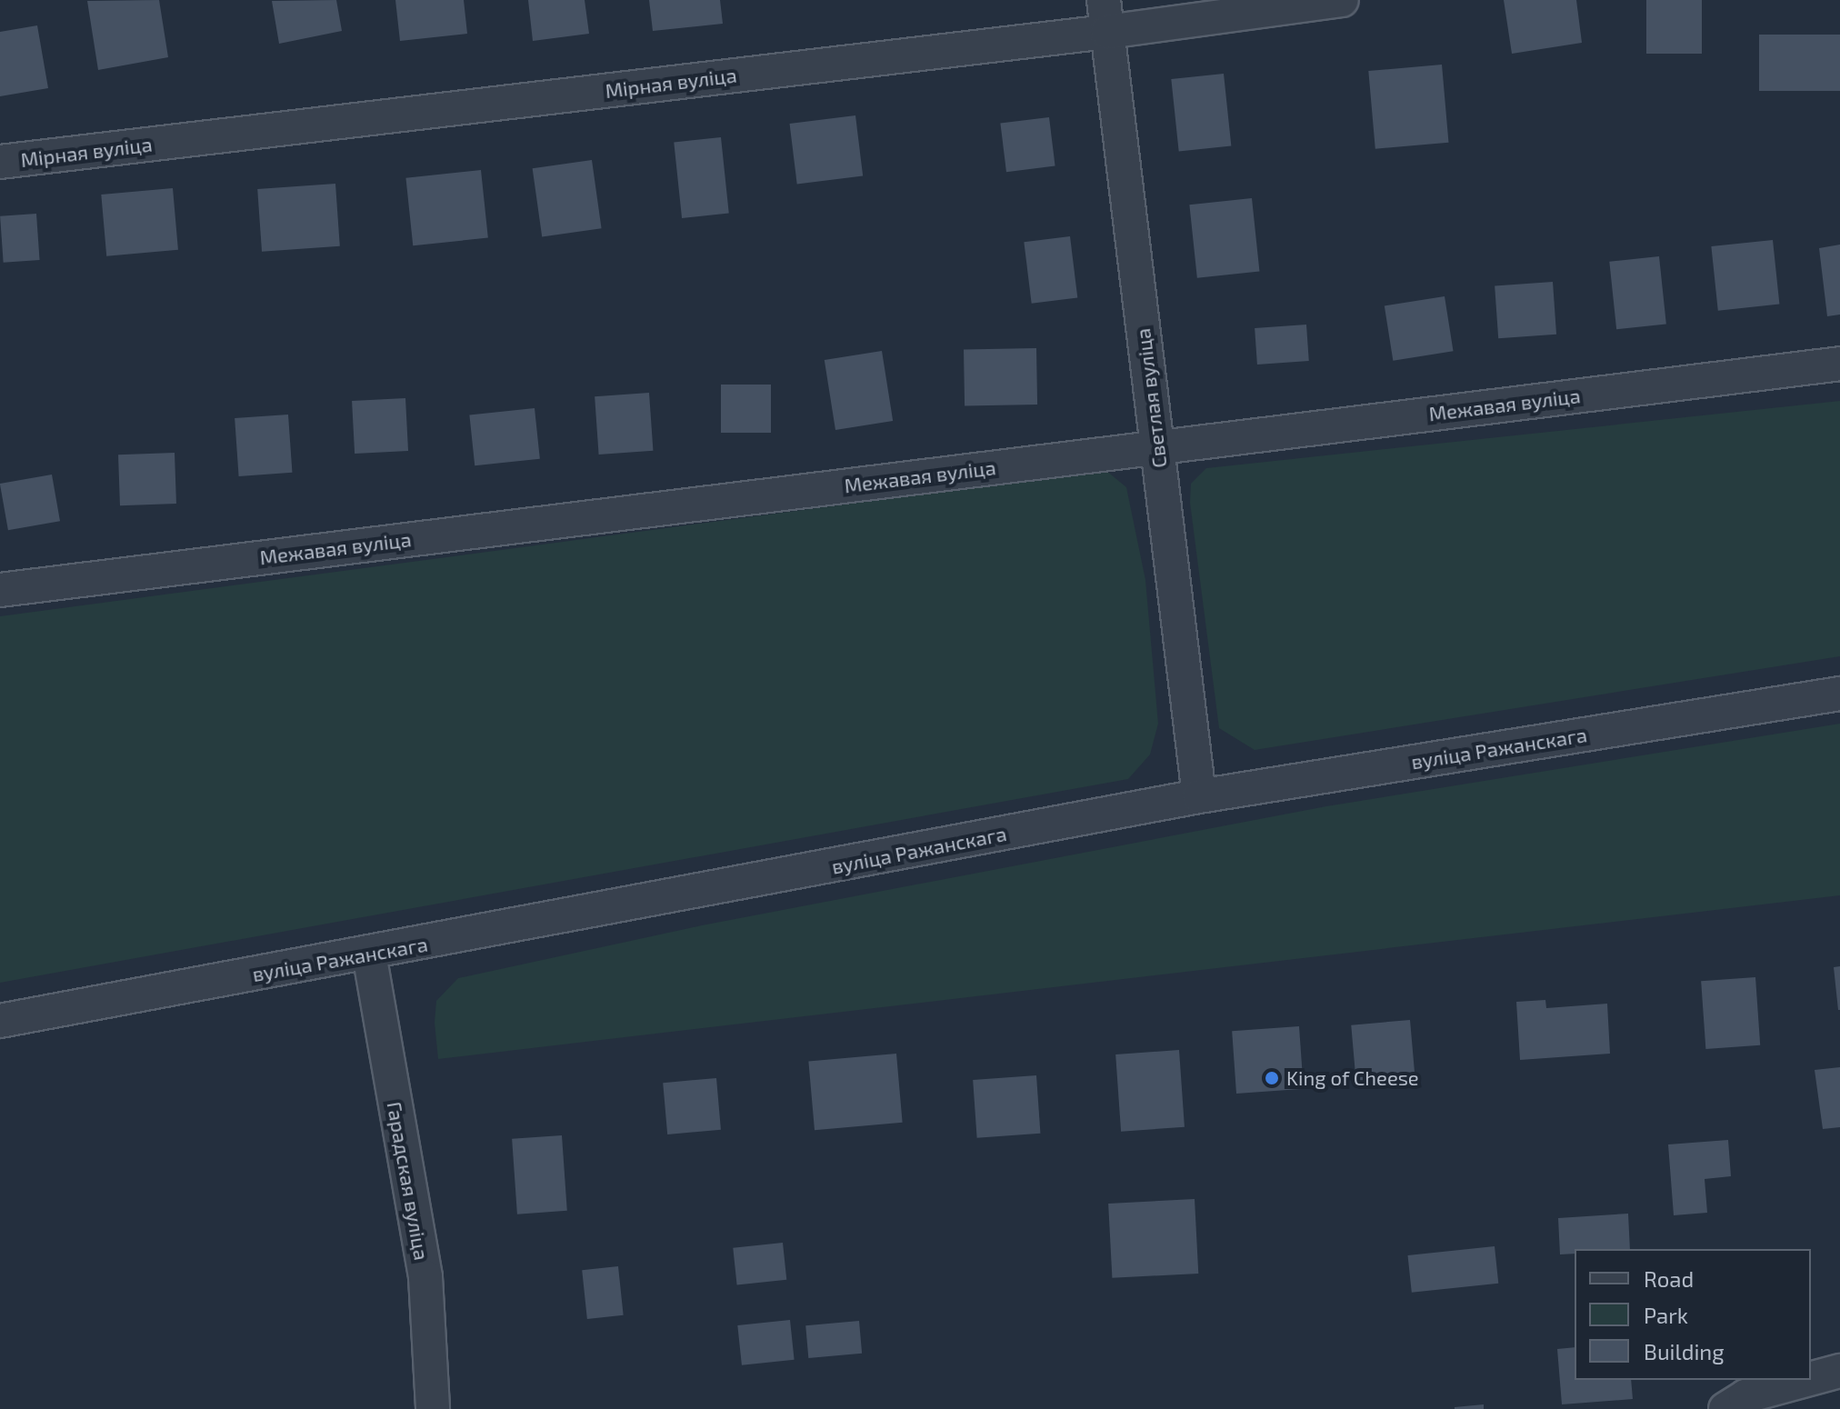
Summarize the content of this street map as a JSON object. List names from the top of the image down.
{
  "streets": {
    "street": [
      "Мірная вуліца",
      "Светлая вуліца",
      "Межавая вуліца",
      "вуліца Ражанскага",
      "Гарадская вуліца"
    ]
  },
  "crossings": [
    ["Мірная вуліца", "Светлая вуліца"],
    ["Светлая вуліца", "Межавая вуліца"],
    ["Светлая вуліца", "вуліца Ражанскага"],
    ["вуліца Ражанскага", "Гарадская вуліца"]
  ],
  "places": ["King of Cheese"],
  "legend": ["Road", "Park", "Building"]
}
